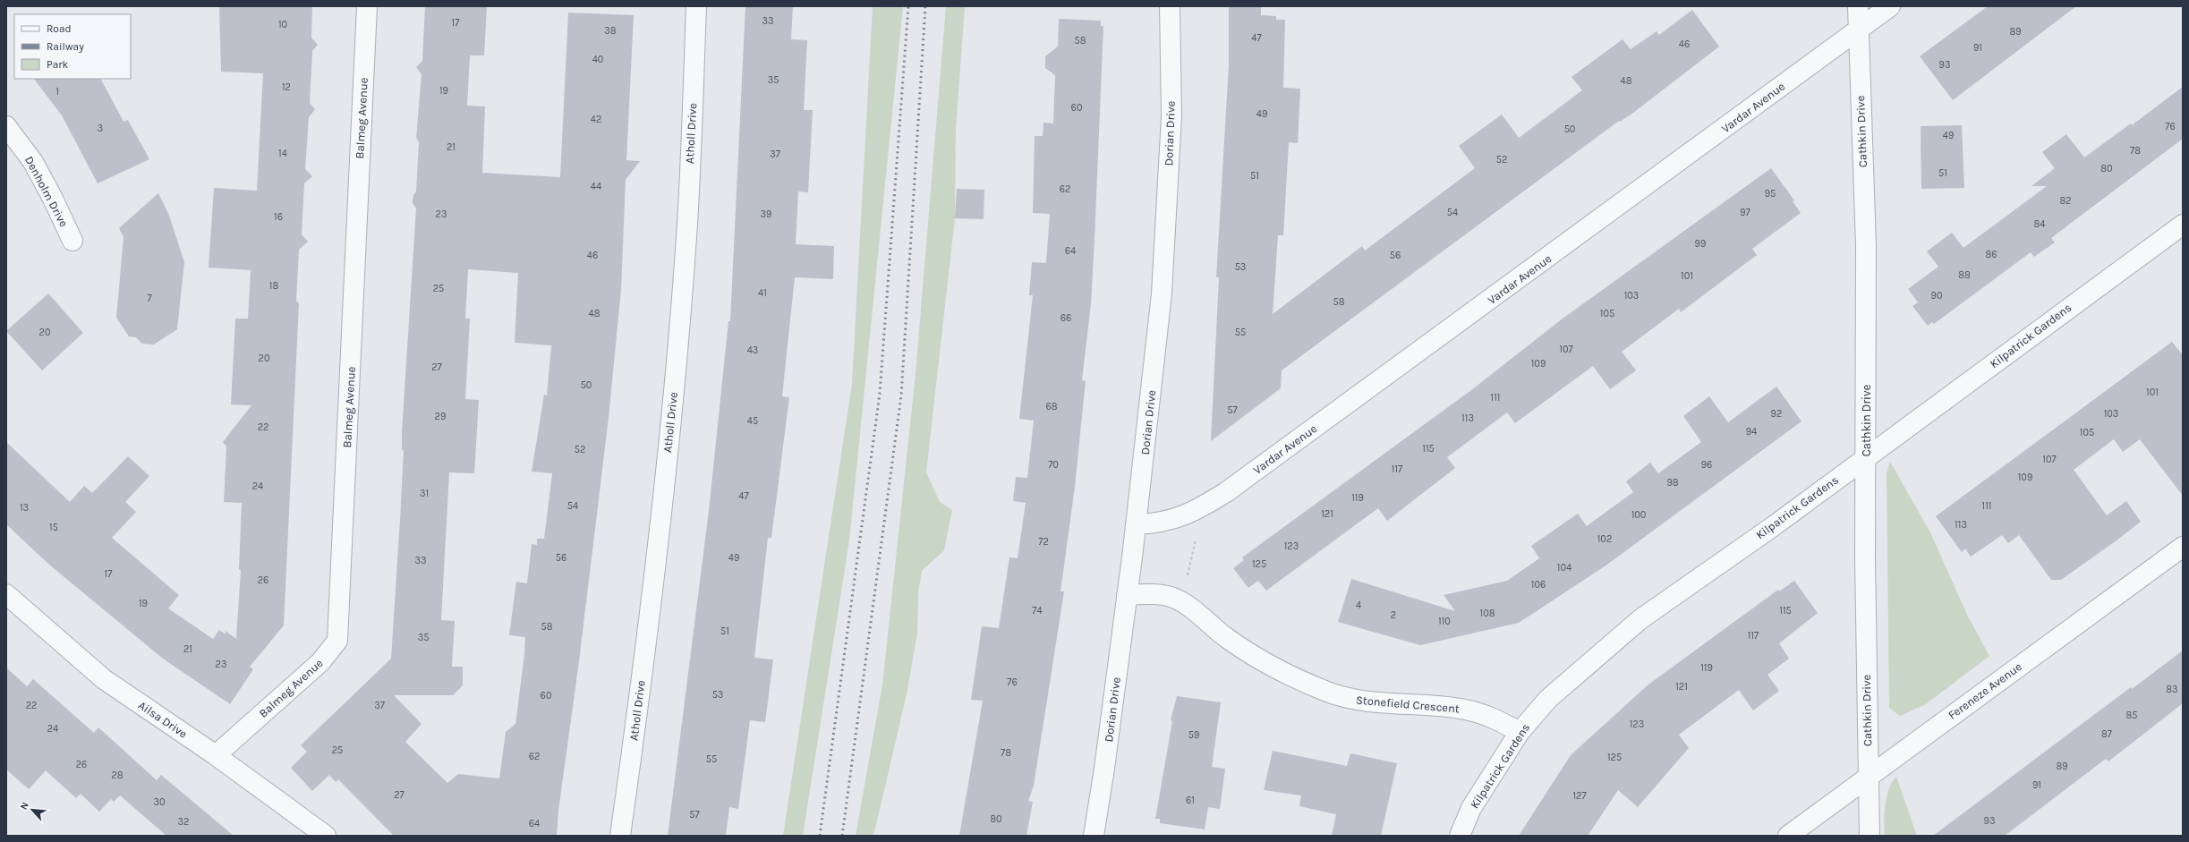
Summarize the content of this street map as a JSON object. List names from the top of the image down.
{
  "streets": {
    "street": [
      "Vardar Avenue",
      "Balmeg Avenue",
      "Cathkin Drive",
      "Atholl Drive",
      "Dorian Drive",
      "Denholm Drive",
      "Kilpatrick Gardens",
      "Fereneze Avenue",
      "Stonefield Crescent",
      "Ailsa Drive"
    ]
  },
  "crossings": [
    ["Vardar Avenue", "Cathkin Drive"],
    ["Vardar Avenue", "Dorian Drive"],
    ["Balmeg Avenue", "Ailsa Drive"],
    ["Cathkin Drive", "Kilpatrick Gardens"],
    ["Cathkin Drive", "Fereneze Avenue"],
    ["Dorian Drive", "Stonefield Crescent"],
    ["Kilpatrick Gardens", "Stonefield Crescent"]
  ],
  "house_numbers": [
    "33",
    "17",
    "10",
    "38",
    "89",
    "47",
    "58",
    "46",
    "91",
    "40",
    "93",
    "35",
    "48",
    "12",
    "19",
    "1",
    "60",
    "49",
    "42",
    "76",
    "3",
    "50",
    "49",
    "21",
    "78",
    "14",
    "37",
    "52",
    "80",
    "51",
    "51",
    "44",
    "62",
    "95",
    "82",
    "54",
    "97",
    "23",
    "39",
    "16",
    "84",
    "99",
    "64",
    "86",
    "46",
    "56",
    "53",
    "88",
    "101",
    "18",
    "25",
    "41",
    "103",
    "90",
    "7",
    "58",
    "48",
    "105",
    "66",
    "20",
    "55",
    "107",
    "43",
    "20",
    "109",
    "27",
    "50",
    "101",
    "111",
    "68",
    "57",
    "92",
    "103",
    "29",
    "113",
    "45",
    "22",
    "94",
    "105",
    "115",
    "52",
    "107",
    "70",
    "96",
    "117",
    "109",
    "98",
    "24",
    "31",
    "47",
    "119",
    "54",
    "111",
    "13",
    "121",
    "100",
    "113",
    "15",
    "102",
    "72",
    "123",
    "56",
    "49",
    "33",
    "125",
    "104",
    "17",
    "26",
    "106",
    "19",
    "4",
    "74",
    "115",
    "108",
    "2",
    "110",
    "58",
    "51",
    "117",
    "35",
    "21",
    "23",
    "119",
    "76",
    "121",
    "83",
    "53",
    "60",
    "22",
    "37",
    "85",
    "123",
    "24",
    "87",
    "59",
    "25",
    "78",
    "62",
    "125",
    "55",
    "26",
    "89",
    "28",
    "91",
    "27",
    "127",
    "61",
    "30",
    "57",
    "80",
    "93",
    "32",
    "64"
  ],
  "legend": ["Road", "Railway", "Park"],
  "north": "top left"
}
